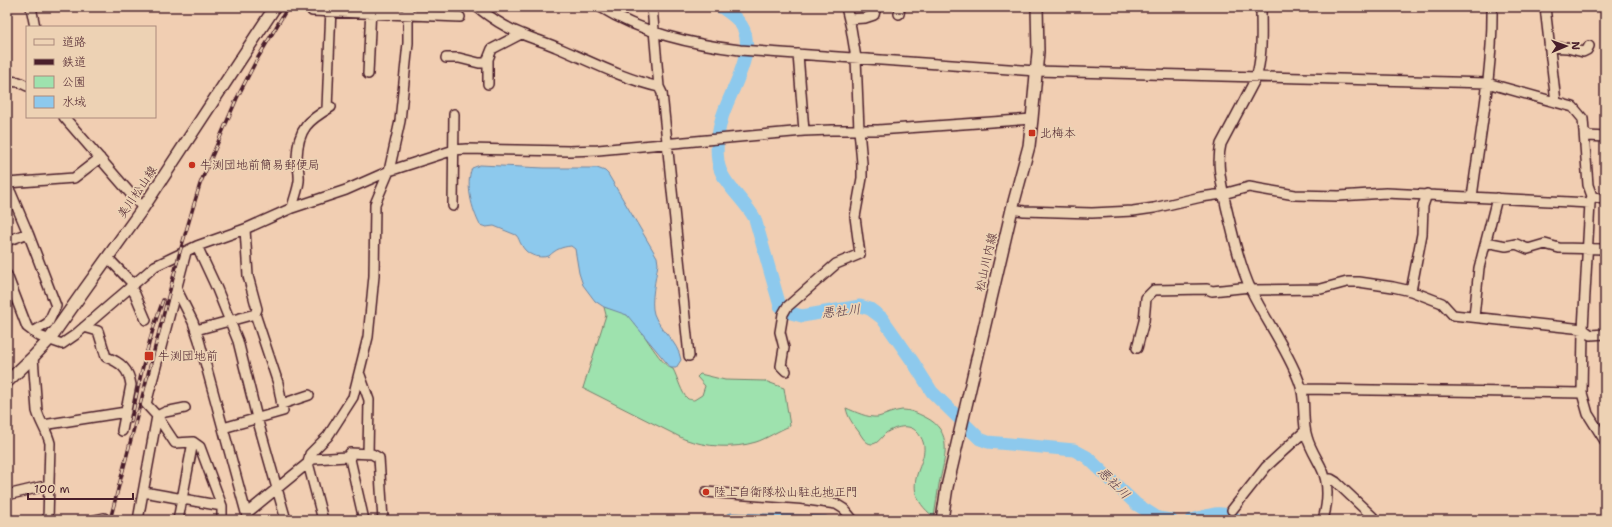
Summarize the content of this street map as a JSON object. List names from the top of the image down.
{
  "streets": {
    "main road": ["美川松山線", "松山川内線"]
  },
  "water": ["悪社川"],
  "places": {
    "transit": ["北梅本", "牛渕団地前"],
    "other": ["牛渕団地前簡易郵便局", "陸上自衛隊松山駐屯地正門"]
  },
  "legend": [
    "道路",
    "鉄道",
    "公園",
    "水域"
  ],
  "scale_bar": "100 m",
  "north": "right"
}
